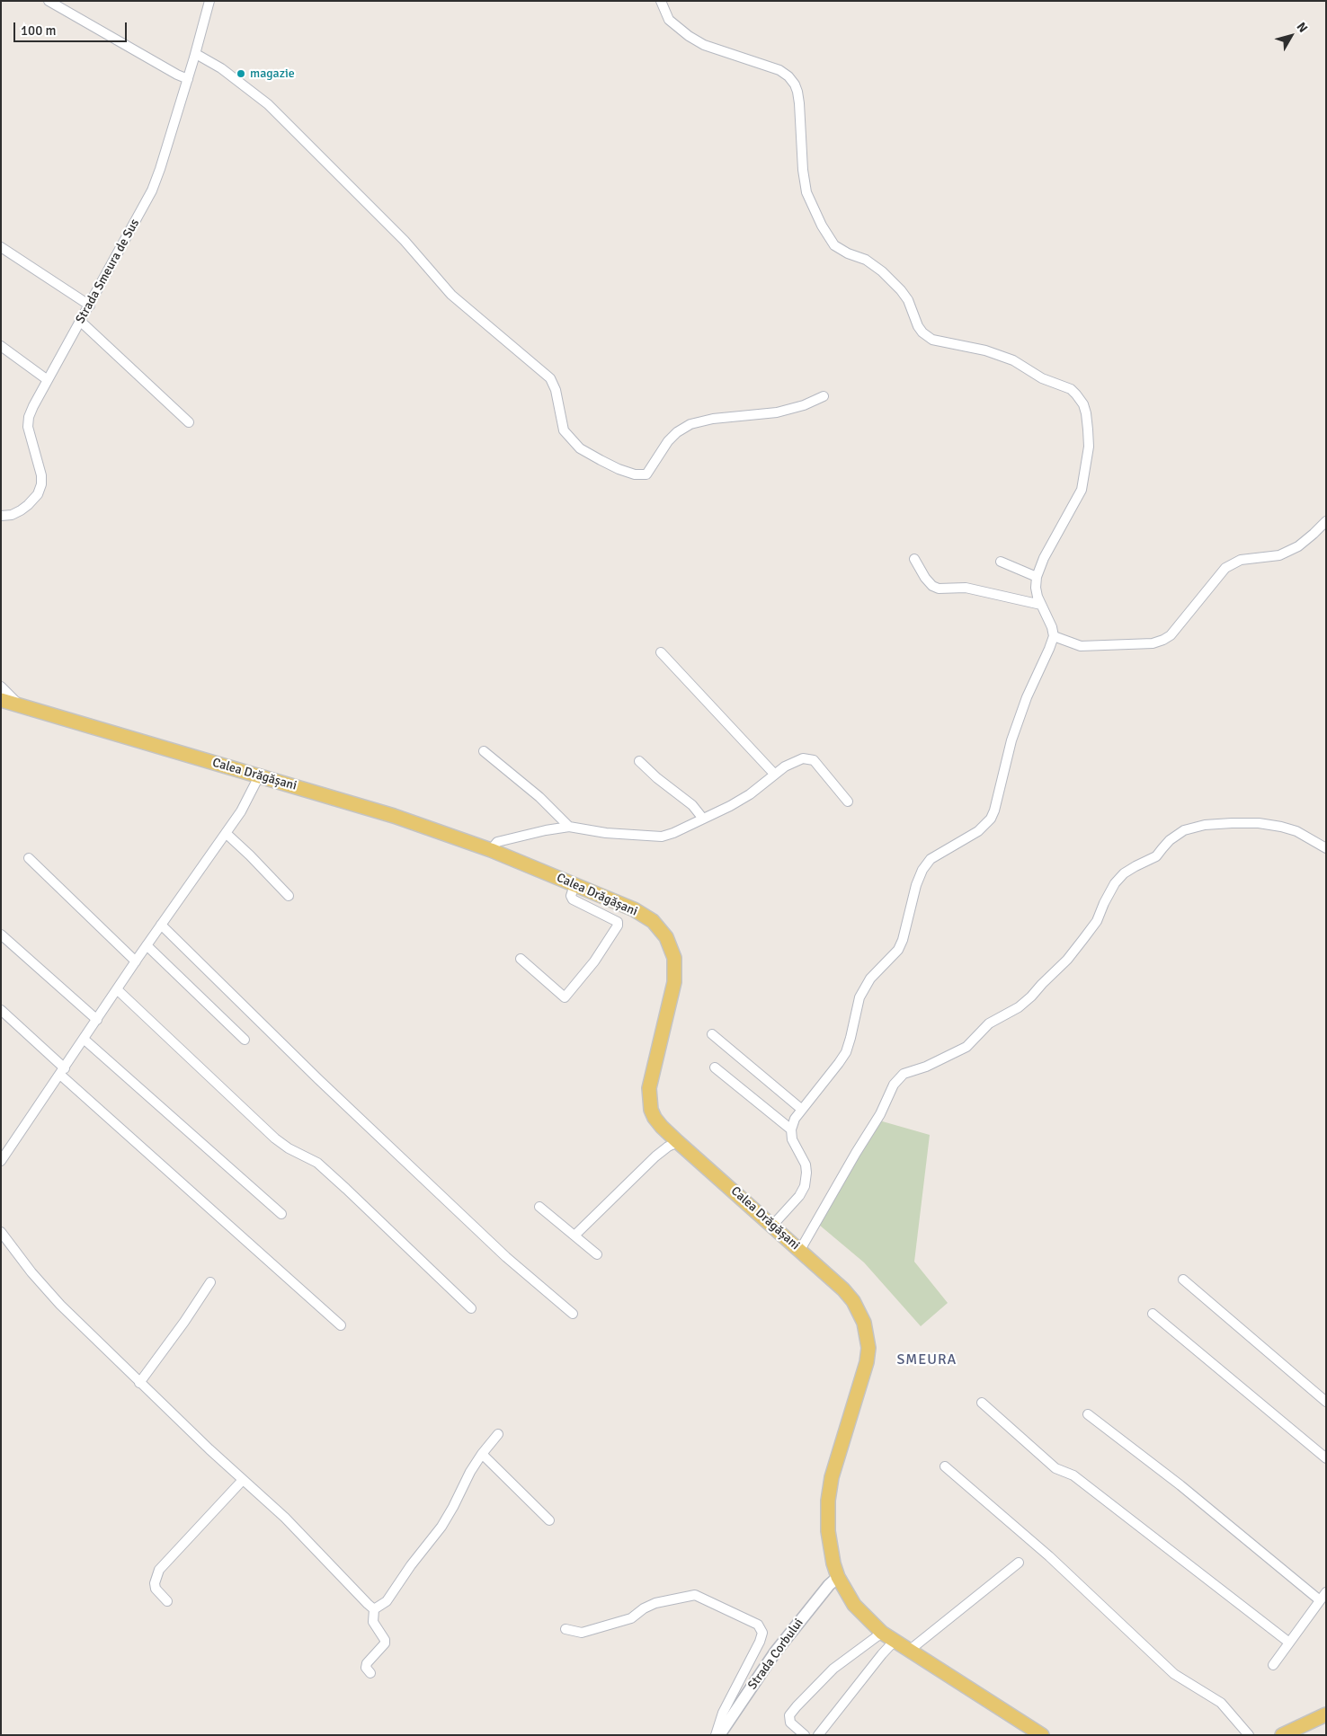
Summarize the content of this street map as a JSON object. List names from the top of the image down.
{
  "streets": {
    "main road": ["Calea Drăgășani"],
    "street": ["Strada Smeura de Sus", "Strada Corbului"]
  },
  "crossings": [
    ["Calea Drăgășani", "Strada Corbului"]
  ],
  "districts": ["SMEURA"],
  "places": ["magazie"],
  "scale_bar": "100 m",
  "north": "top right"
}
